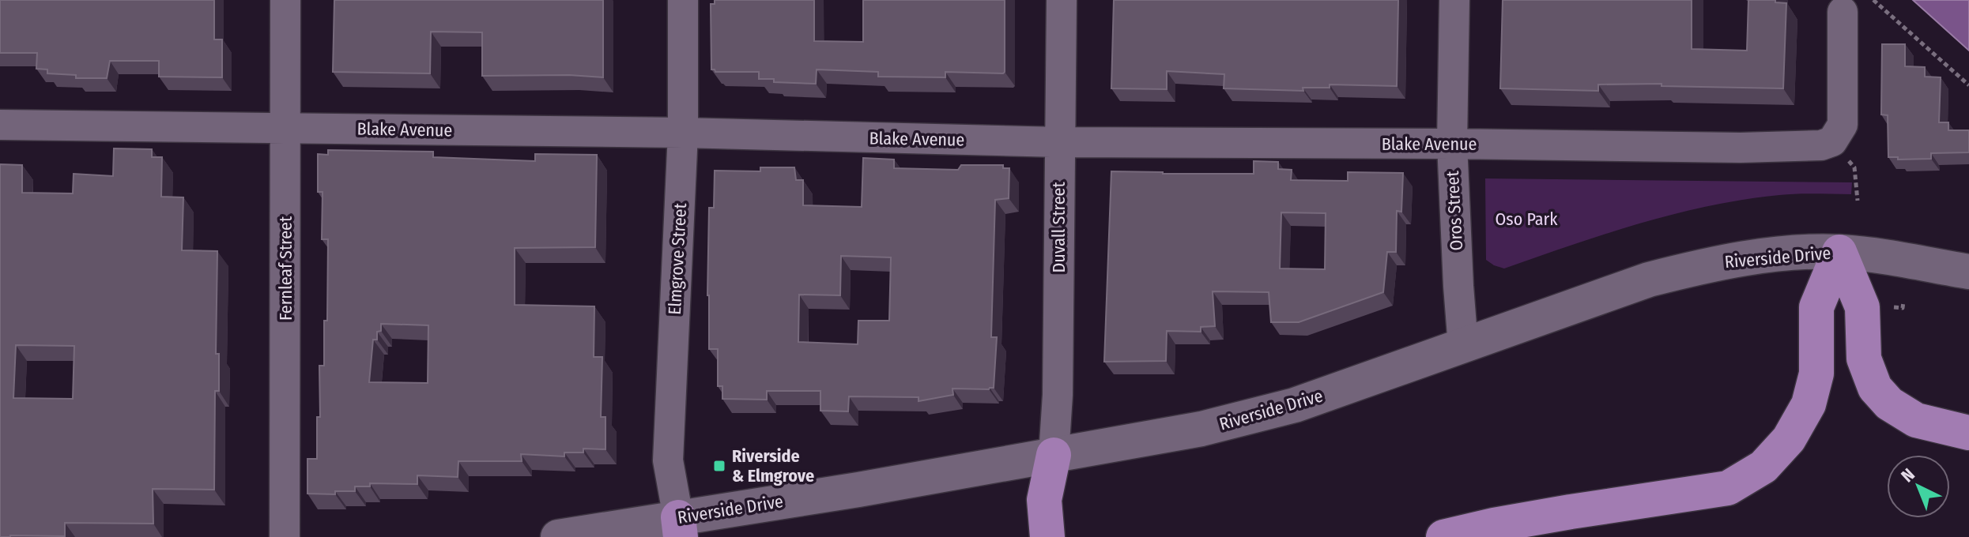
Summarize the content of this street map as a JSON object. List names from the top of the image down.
{
  "streets": {
    "main road": ["Riverside Drive"],
    "street": [
      "Blake Avenue",
      "Oros Street",
      "Duvall Street",
      "Elmgrove Street",
      "Fernleaf Street"
    ]
  },
  "crossings": [
    ["Blake Avenue", "Oros Street"],
    ["Blake Avenue", "Duvall Street"],
    ["Blake Avenue", "Elmgrove Street"],
    ["Blake Avenue", "Fernleaf Street"],
    ["Oros Street", "Riverside Drive"],
    ["Duvall Street", "Riverside Drive"],
    ["Riverside Drive", "Elmgrove Street"]
  ],
  "parks": ["Oso Park"],
  "places": {
    "transit": ["Riverside & Elmgrove"]
  },
  "north": "top left"
}
